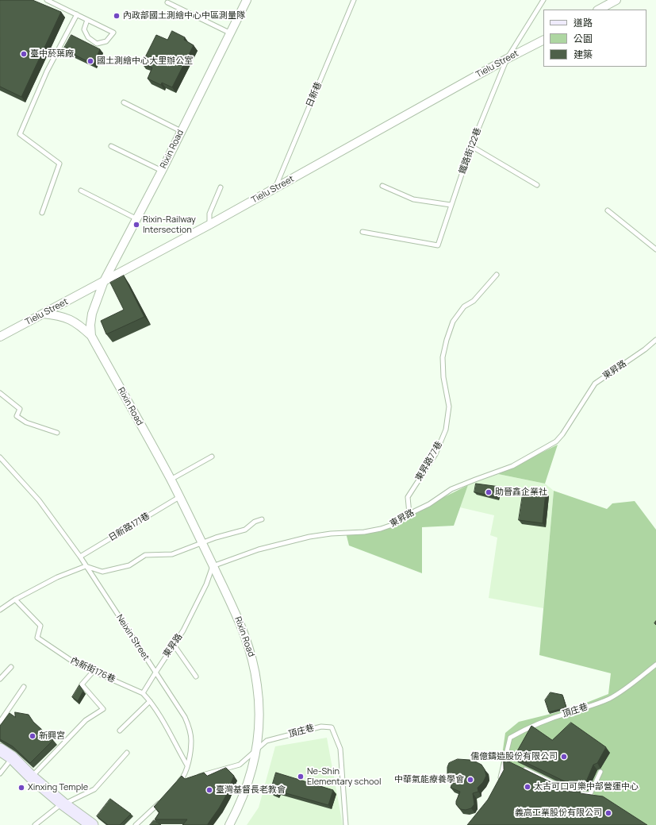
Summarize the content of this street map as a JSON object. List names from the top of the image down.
{
  "streets": {
    "street": ["Tielu Street", "Rixin Road"],
    "lane": [
      "日新巷",
      "鐵路街122巷",
      "東昇路",
      "東昇路77巷",
      "日新路171巷",
      "Neixin Street",
      "內新街176巷",
      "頂庄巷"
    ]
  },
  "crossings": [
    ["Tielu Street", "日新巷"],
    ["Tielu Street", "Rixin Road"],
    ["Tielu Street", "鐵路街122巷"],
    ["Rixin Road", "東昇路"],
    ["Rixin Road", "日新路171巷"],
    ["Rixin Road", "頂庄巷"],
    ["東昇路", "東昇路77巷"],
    ["東昇路", "Neixin Street"],
    ["日新路171巷", "Neixin Street"],
    ["Neixin Street", "內新街176巷"]
  ],
  "places": [
    "內政部國土測繪中心中區測量隊",
    "臺中菸葉廠",
    "國土測繪中心大里辦公室",
    "Rixin-Railway Intersection",
    "助晉鑫企業社",
    "新興宮",
    "儒億鑄造股份有限公司",
    "Ne-Shin Elementary school",
    "中華氣能療養學會",
    "太古可口可樂中部營運中心",
    "Xinxing Temple",
    "臺灣基督長老教會",
    "義高工業股份有限公司"
  ],
  "legend": ["道路", "公園", "建築"]
}
